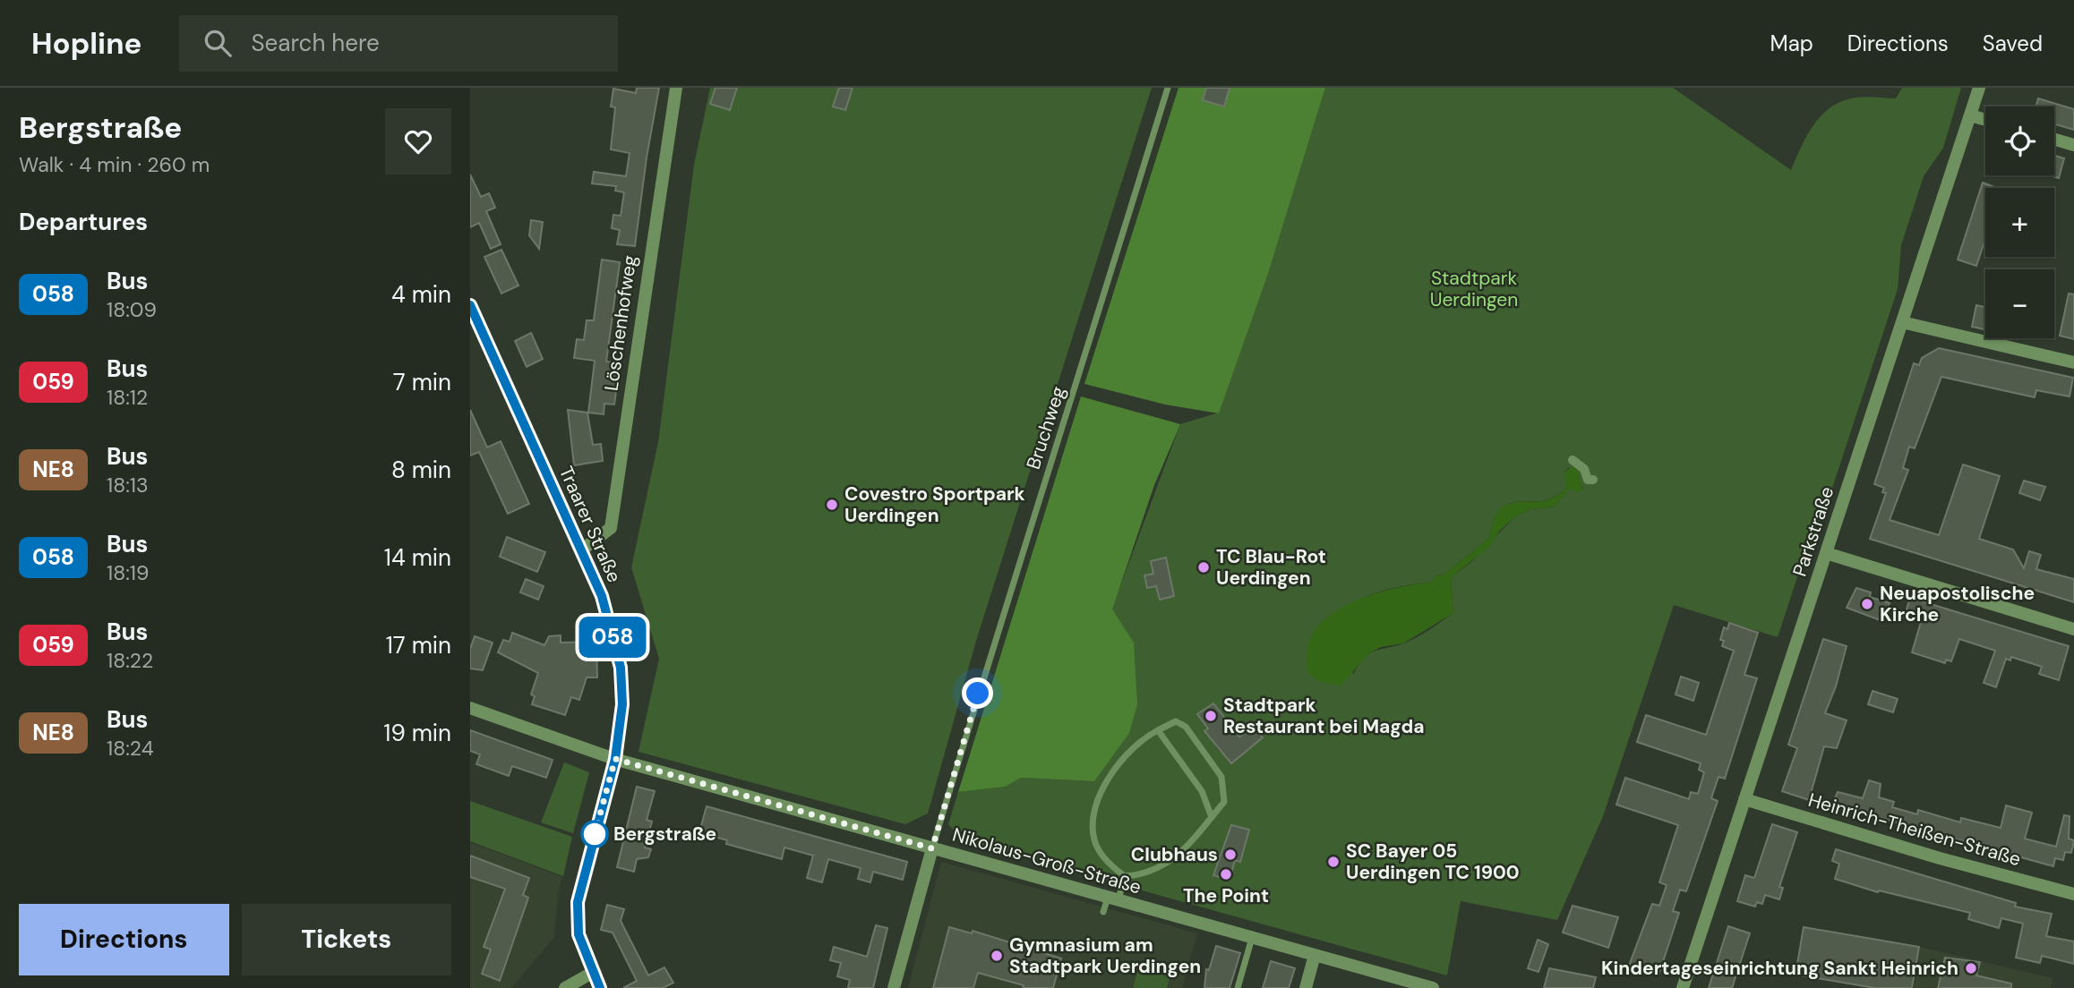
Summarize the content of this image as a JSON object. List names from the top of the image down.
{
  "streets": {
    "street": [
      "Löschenhofweg",
      "Traarer Straße",
      "Parkstraße",
      "Heinrich-Theißen-Straße",
      "Nikolaus-Groß-Straße"
    ],
    "lane": ["Bruchweg"]
  },
  "crossings": [
    ["Löschenhofweg", "Traarer Straße"],
    ["Bruchweg", "Nikolaus-Groß-Straße"],
    ["Traarer Straße", "Nikolaus-Groß-Straße"],
    ["Parkstraße", "Heinrich-Theißen-Straße"]
  ],
  "parks": ["Stadtpark Uerdingen"],
  "places": [
    "Covestro Sportpark Uerdingen",
    "TC Blau-Rot Uerdingen",
    "Neuapostolische Kirche",
    "Stadtpark Restaurant bei Magda",
    "Bergstraße",
    "Clubhaus",
    "SC Bayer 05 Uerdingen TC 1900",
    "The Point",
    "Gymnasium am Stadtpark Uerdingen",
    "Kindertageseinrichtung Sankt Heinrich"
  ],
  "lines": ["bus line 058"],
  "page": {
    "header": "Hopline",
    "search": "Search here",
    "nav": ["Map", "Directions", "Saved"],
    "heading": [
      ["Bergstraße", "Walk · 4 min · 260 m"],
      "Departures"
    ],
    "on_map": "058",
    "map_buttons": ["+", "−"],
    "list": [
      {
        "mark": "058",
        "name": "Bus",
        "note": "18:09",
        "value": "4 min"
      },
      {
        "mark": "059",
        "name": "Bus",
        "note": "18:12",
        "value": "7 min"
      },
      {
        "mark": "NE8",
        "name": "Bus",
        "note": "18:13",
        "value": "8 min"
      },
      {
        "mark": "058",
        "name": "Bus",
        "note": "18:19",
        "value": "14 min"
      },
      {
        "mark": "059",
        "name": "Bus",
        "note": "18:22",
        "value": "17 min"
      },
      {
        "mark": "NE8",
        "name": "Bus",
        "note": "18:24",
        "value": "19 min"
      }
    ],
    "buttons": ["Directions", "Tickets"]
  }
}
